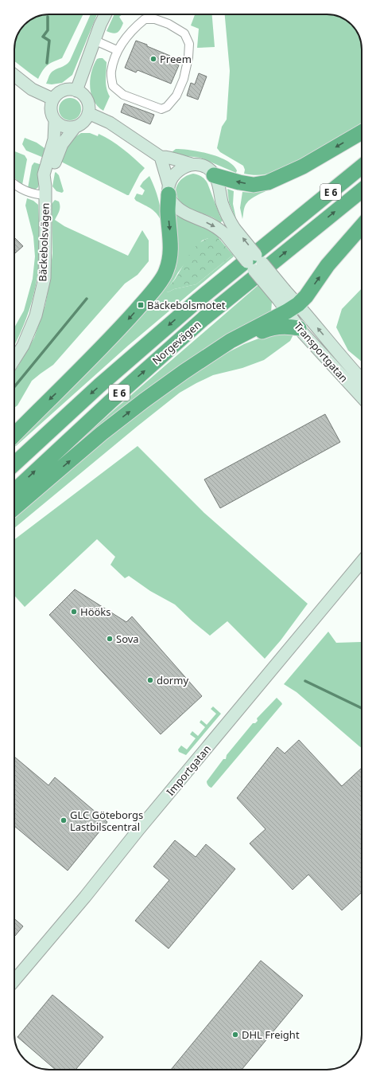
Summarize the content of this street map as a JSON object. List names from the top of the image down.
{
  "streets": {
    "highway": ["E 6", "Norgevägen"],
    "street": ["Bäckebolsvägen", "Transportgatan", "Importgatan"]
  },
  "places": {
    "other": [
      "Preem",
      "Hööks",
      "Sova",
      "dormy",
      "GLC Göteborgs Lastbilscentral",
      "DHL Freight"
    ],
    "transit": ["Bäckebolsmotet"]
  }
}
